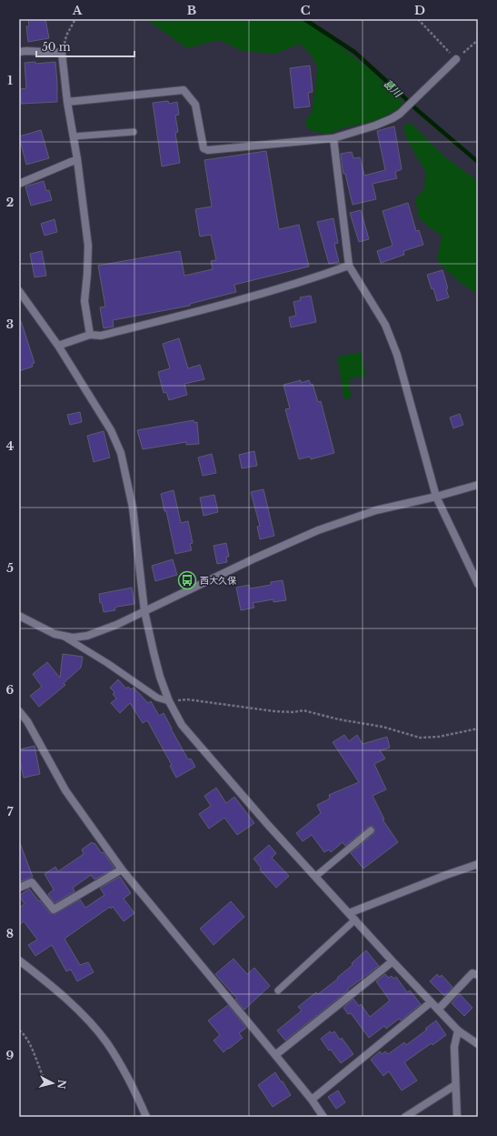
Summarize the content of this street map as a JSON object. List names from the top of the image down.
{
  "water": ["葛川"],
  "places": {
    "bus stop": ["西大久保"]
  },
  "scale_bar": "50 m",
  "north": "right",
  "grid": {
    "columns": [
      "A",
      "B",
      "C",
      "D"
    ],
    "rows": [
      "1",
      "2",
      "3",
      "4",
      "5",
      "6",
      "7",
      "8",
      "9"
    ]
  }
}
